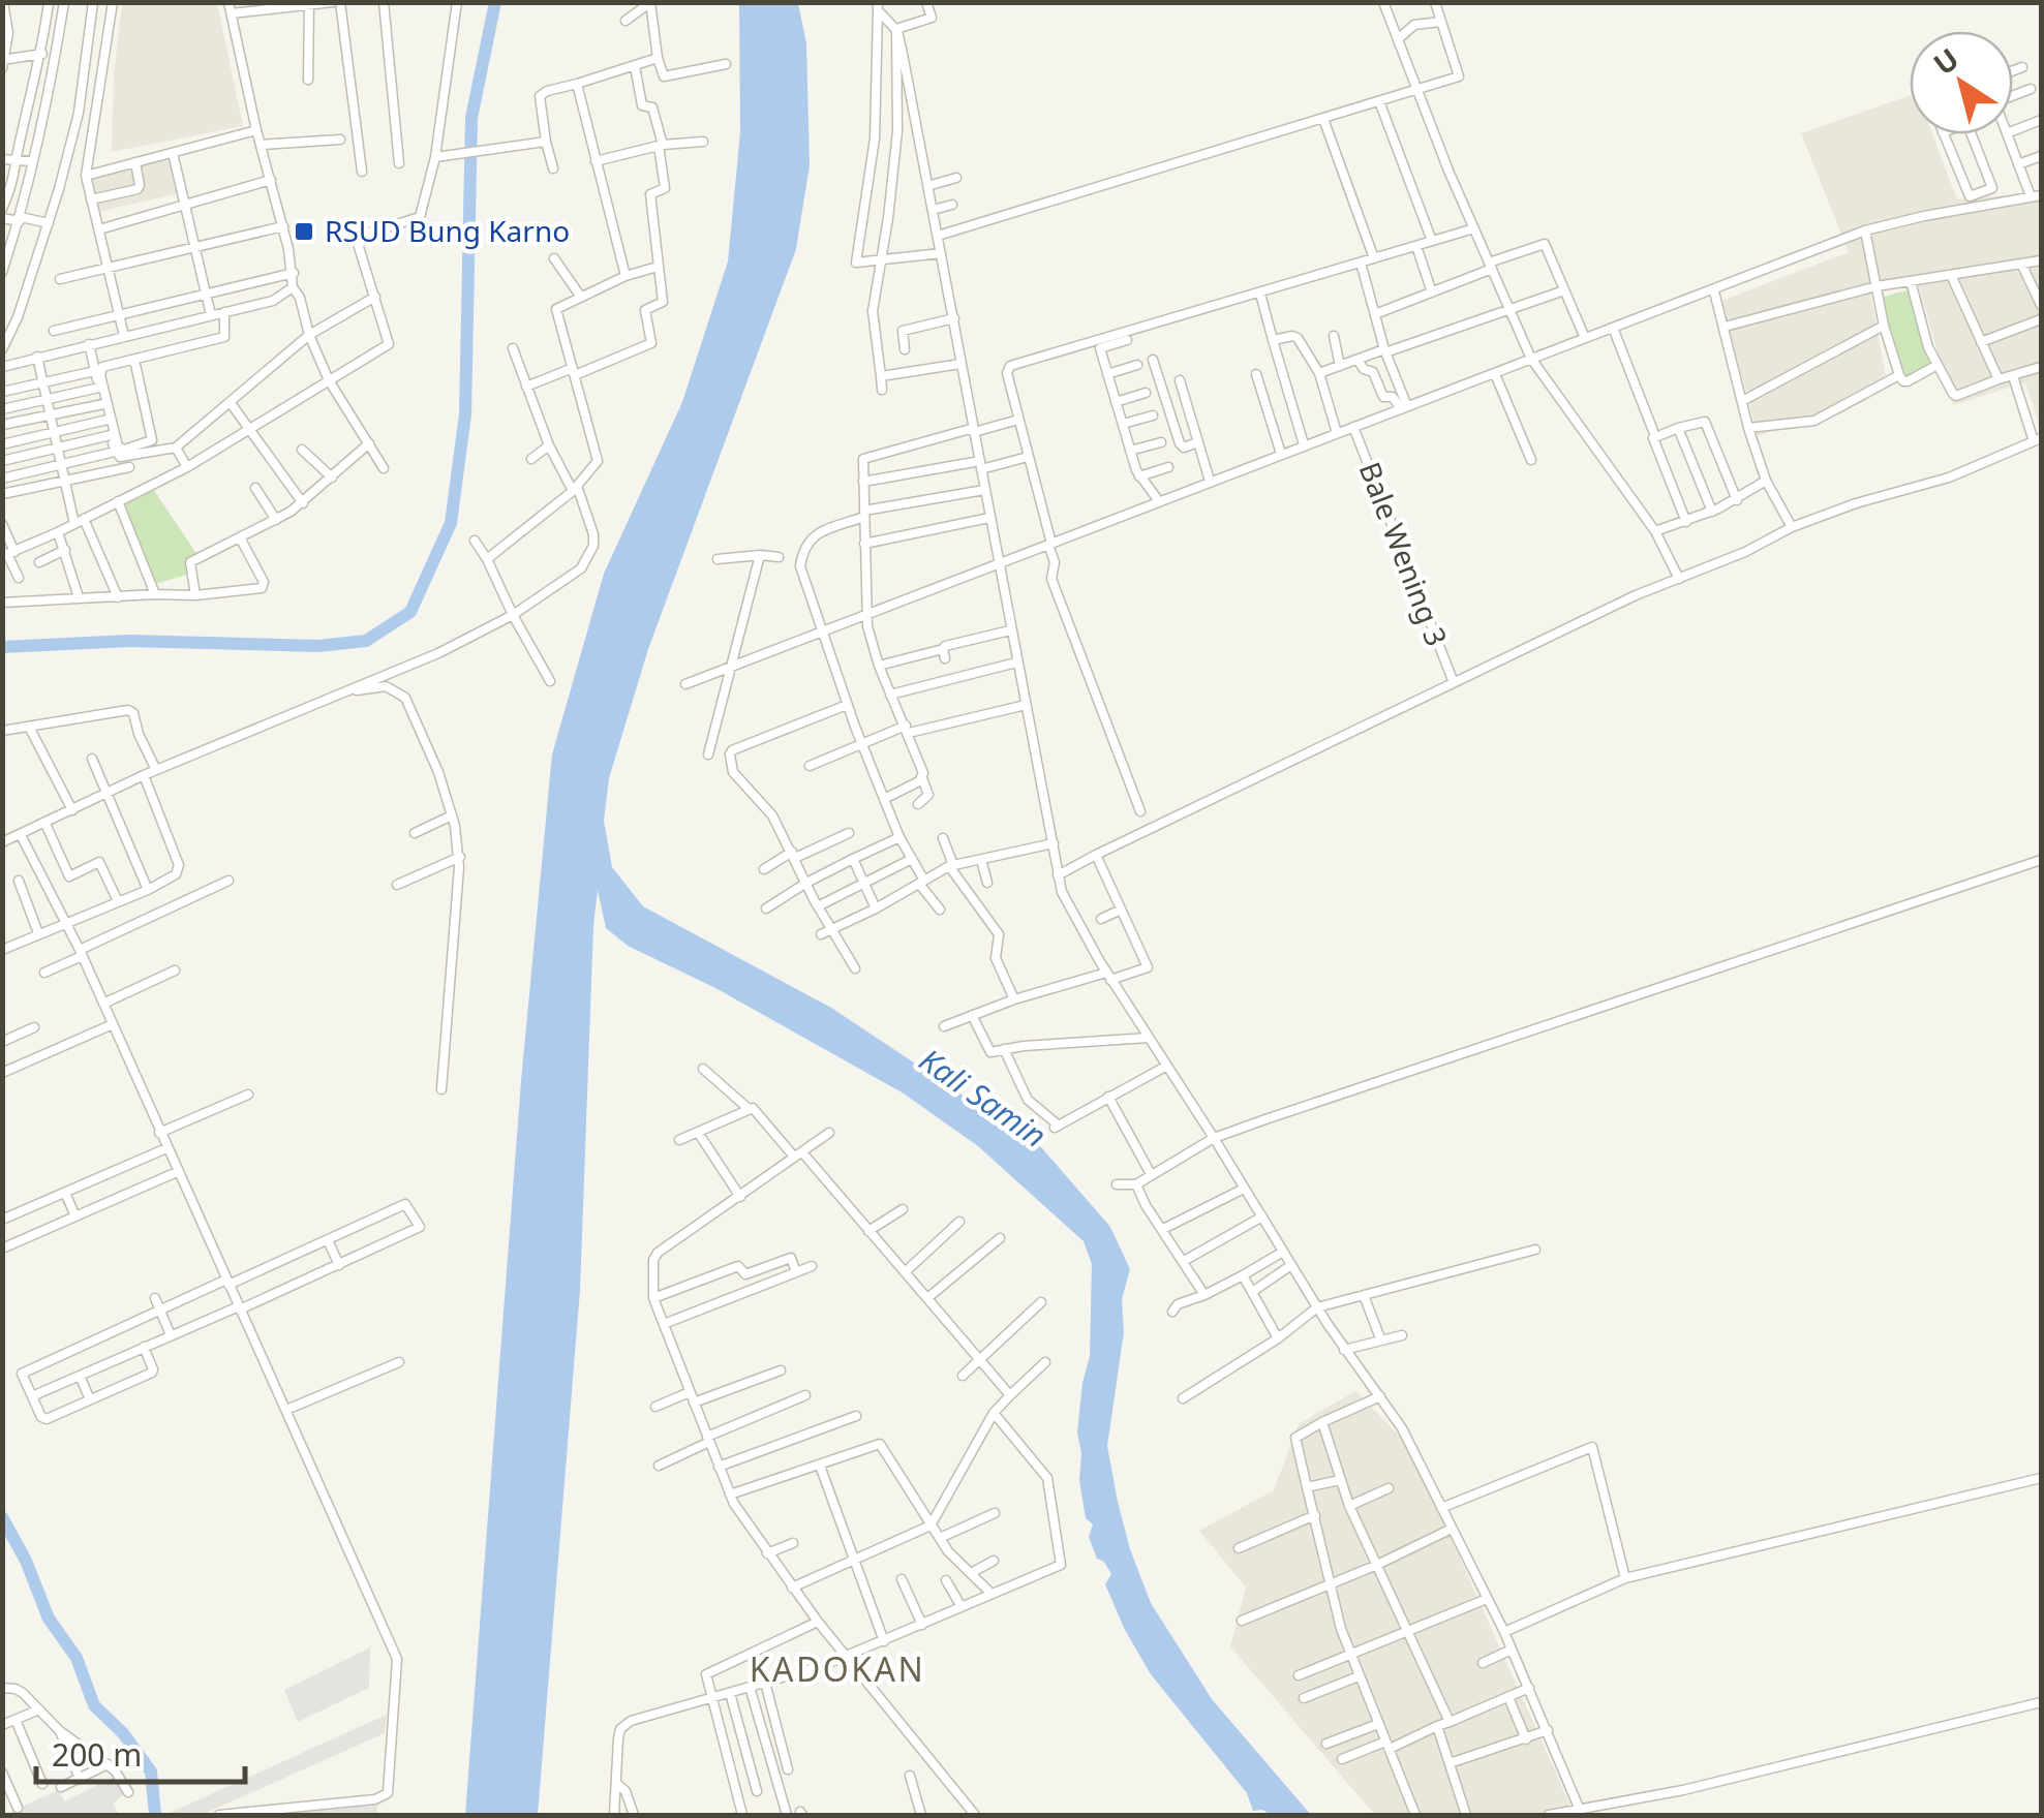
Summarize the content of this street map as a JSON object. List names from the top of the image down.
{
  "streets": {
    "street": ["Bale Wening 3"]
  },
  "districts": ["KADOKAN"],
  "water": ["Kali Samin"],
  "places": {
    "transit": ["RSUD Bung Karno"]
  },
  "scale_bar": "200 m",
  "north": "top left"
}
